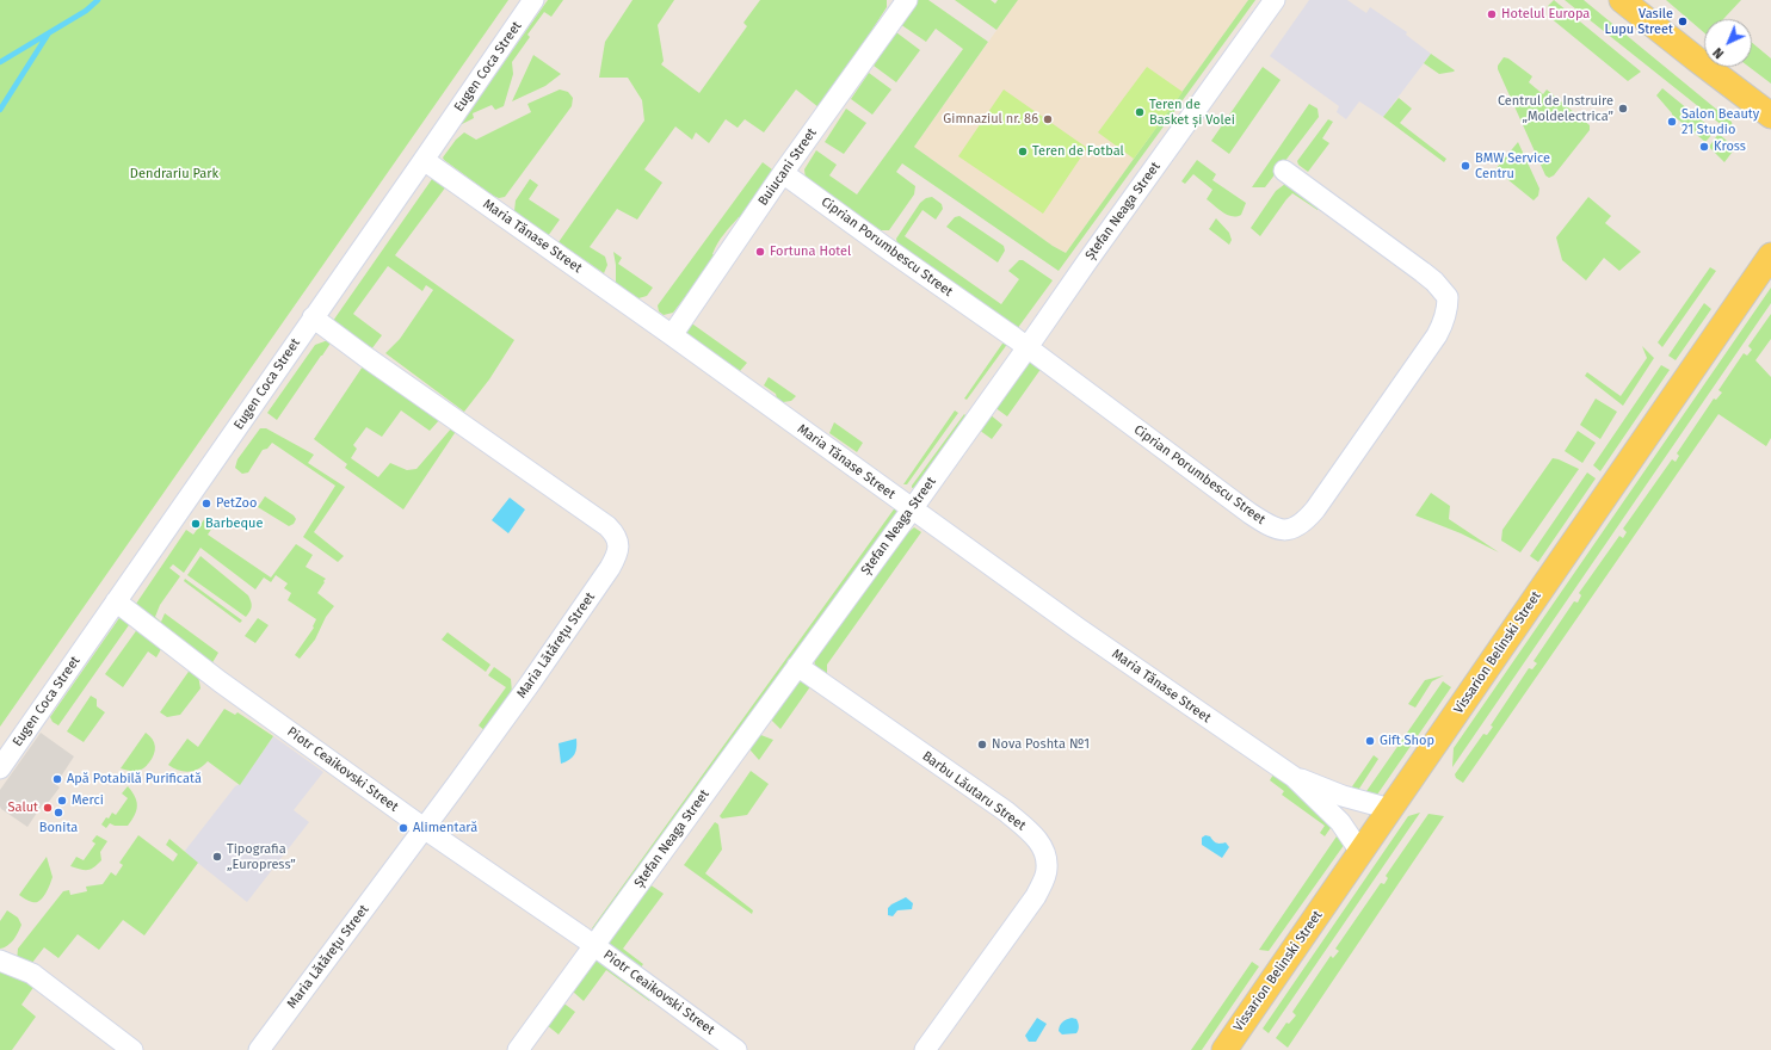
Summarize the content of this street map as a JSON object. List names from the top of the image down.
{
  "streets": {
    "main road": ["Vissarion Belinski Street"],
    "street": [
      "Eugen Coca Street",
      "Buiucani Street",
      "Ștefan Neaga Street",
      "Maria Tănase Street",
      "Ciprian Porumbescu Street",
      "Maria Lătărețu Street",
      "Piotr Ceaikovski Street",
      "Barbu Lăutaru Street"
    ]
  },
  "crossings": [
    ["Eugen Coca Street", "Maria Tănase Street"],
    ["Eugen Coca Street", "Maria Lătărețu Street"],
    ["Eugen Coca Street", "Piotr Ceaikovski Street"],
    ["Buiucani Street", "Maria Tănase Street"],
    ["Buiucani Street", "Ciprian Porumbescu Street"],
    ["Ștefan Neaga Street", "Maria Tănase Street"],
    ["Ștefan Neaga Street", "Ciprian Porumbescu Street"],
    ["Ștefan Neaga Street", "Piotr Ceaikovski Street"],
    ["Ștefan Neaga Street", "Barbu Lăutaru Street"],
    ["Maria Tănase Street", "Vissarion Belinski Street"],
    ["Maria Lătărețu Street", "Piotr Ceaikovski Street"]
  ],
  "parks": ["Dendrariu Park"],
  "places": [
    "Hotelul Europa",
    "Vasile Lupu Street",
    "Centrul de Instruire „Moldelectrica”",
    "Teren de Basket și Volei",
    "Gimnaziul nr. 86",
    "Salon Beauty 21 Studio",
    "Kross",
    "Teren de Fotbal",
    "BMW Service Centru",
    "Fortuna Hotel",
    "PetZoo",
    "Barbeque",
    "Gift Shop",
    "Nova Poshta №1",
    "Apă Potabilă Purificată",
    "Merci",
    "Salut",
    "Bonita",
    "Alimentară",
    "Tipografia „Europress”"
  ],
  "north": "bottom left"
}
